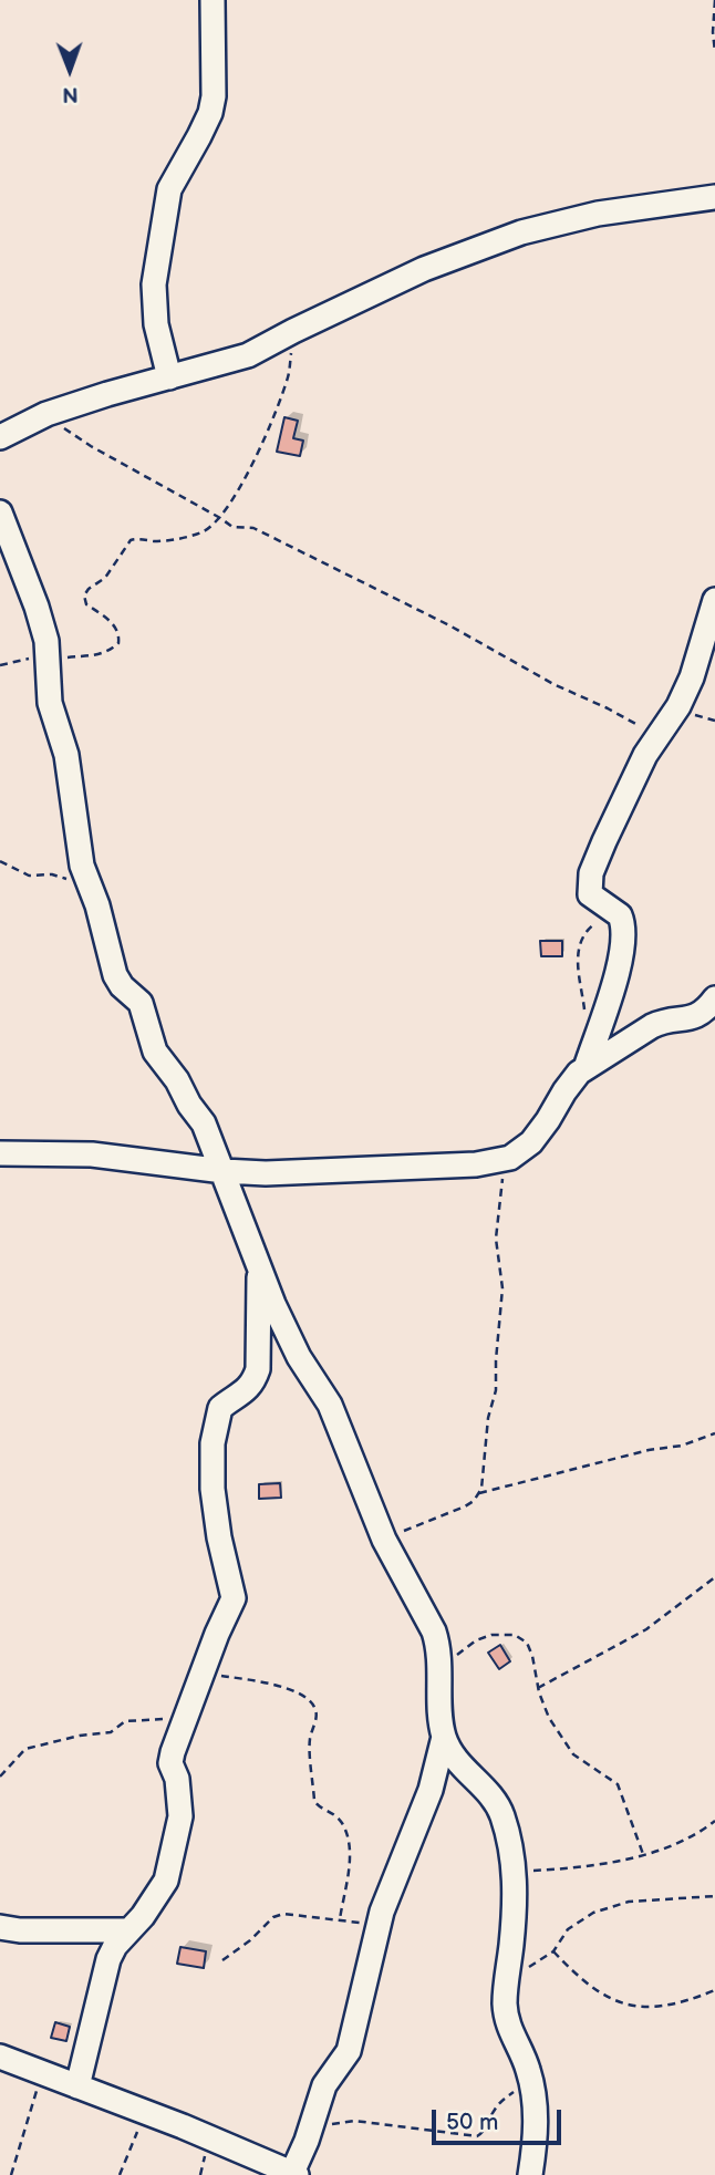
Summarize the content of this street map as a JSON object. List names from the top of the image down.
{
  "scale_bar": "50 m",
  "north": "bottom"
}
